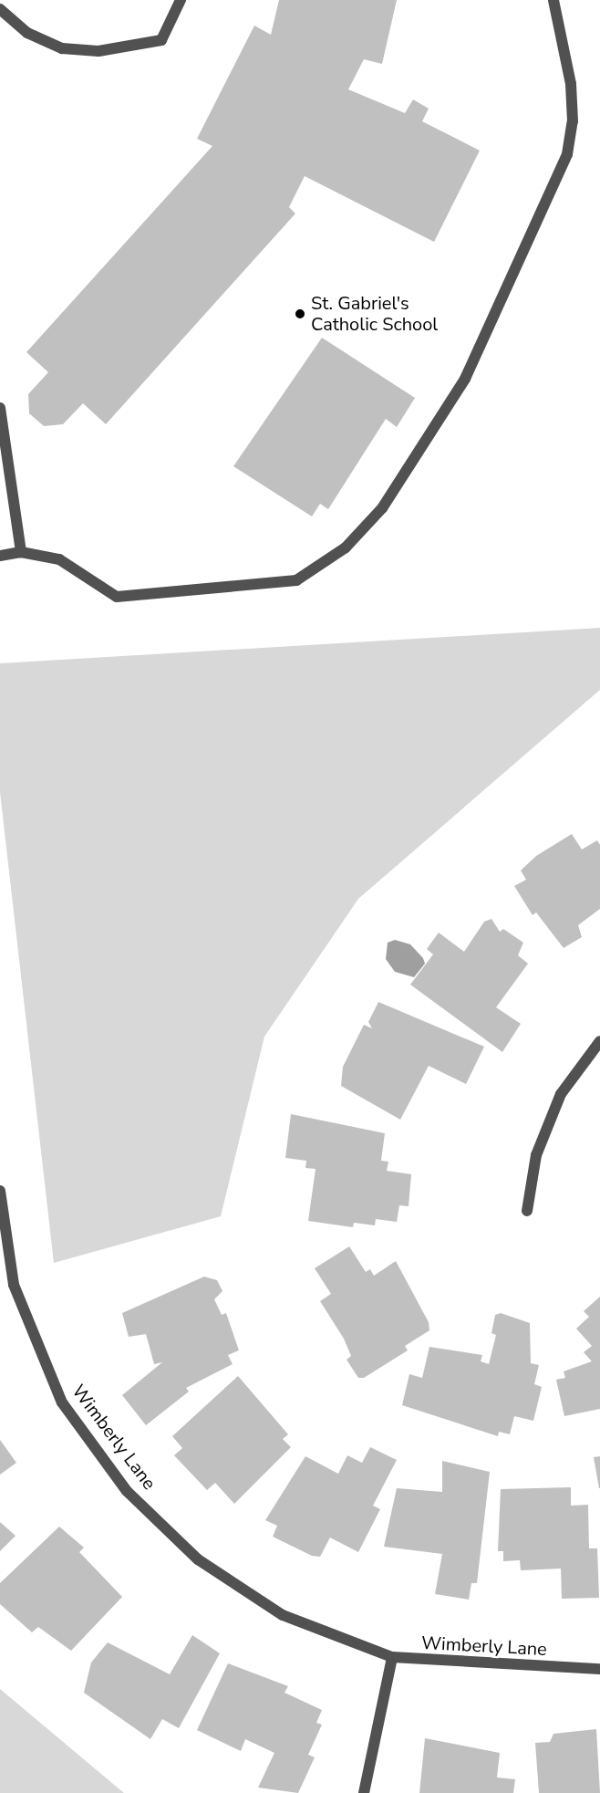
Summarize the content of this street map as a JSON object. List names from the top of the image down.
{
  "streets": {
    "street": ["Wimberly Lane"]
  },
  "places": ["St. Gabriel's Catholic School"]
}
